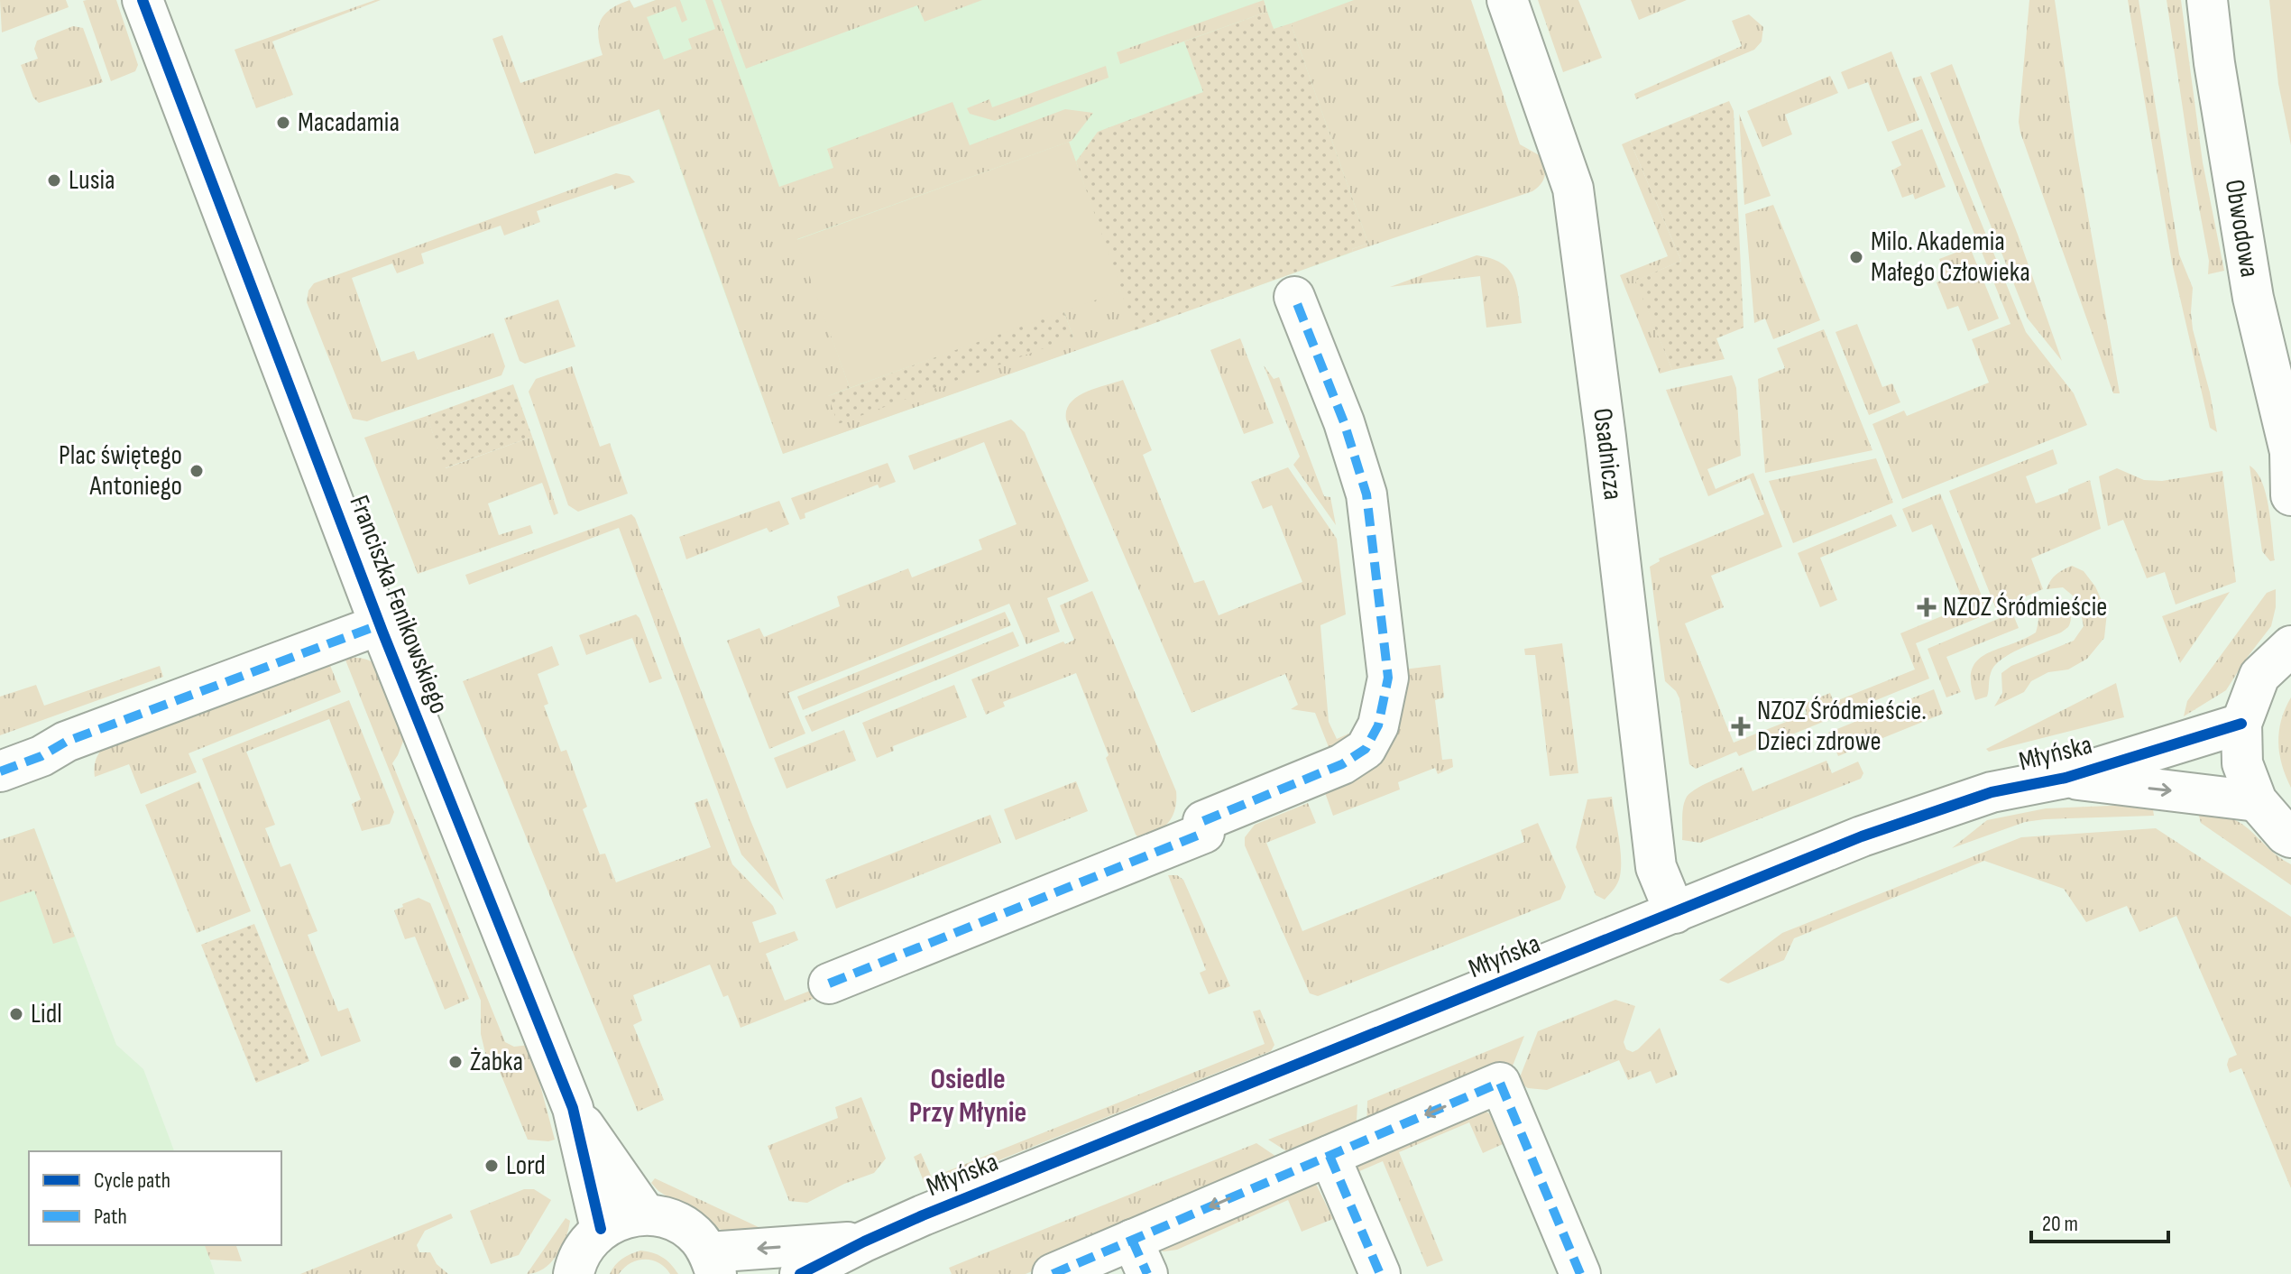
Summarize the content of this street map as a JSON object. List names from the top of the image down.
{
  "streets": {
    "street": [
      "Obwodowa",
      "Osadnicza",
      "Franciszka Fenikowskiego",
      "Młyńska"
    ]
  },
  "crossings": [
    ["Osadnicza", "Młyńska"]
  ],
  "districts": ["Osiedle Przy Młynie"],
  "places": {
    "other": [
      "Macadamia",
      "Lusia",
      "Milo. Akademia Małego Człowieka",
      "Plac świętego Antoniego",
      "Lidl",
      "Żabka",
      "Lord"
    ],
    "health": ["NZOZ Śródmieście", "NZOZ Śródmieście. Dzieci zdrowe"]
  },
  "legend": ["Cycle path", "Path"],
  "scale_bar": "20 m"
}
